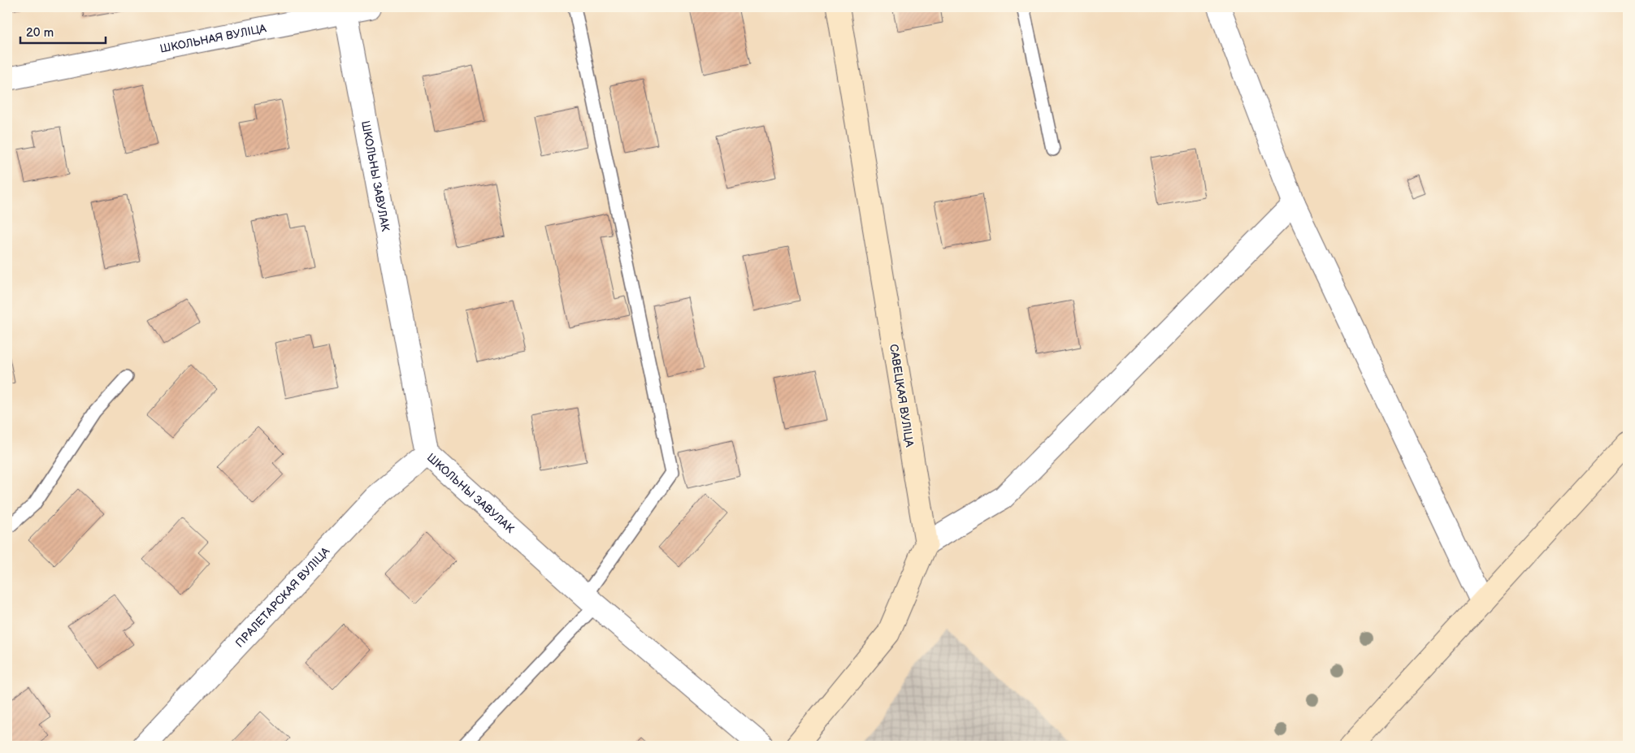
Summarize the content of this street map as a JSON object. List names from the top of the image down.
{
  "streets": {
    "street": [
      "ШКОЛЬНАЯ ВУЛІЦА",
      "ШКОЛЬНЫ ЗАВУЛАК",
      "САВЕЦКАЯ ВУЛІЦА",
      "ПРАЛЕТАРСКАЯ ВУЛІЦА"
    ]
  },
  "crossings": [
    ["ШКОЛЬНАЯ ВУЛІЦА", "ШКОЛЬНЫ ЗАВУЛАК"],
    ["ШКОЛЬНЫ ЗАВУЛАК", "ПРАЛЕТАРСКАЯ ВУЛІЦА"]
  ],
  "scale_bar": "20 m"
}
